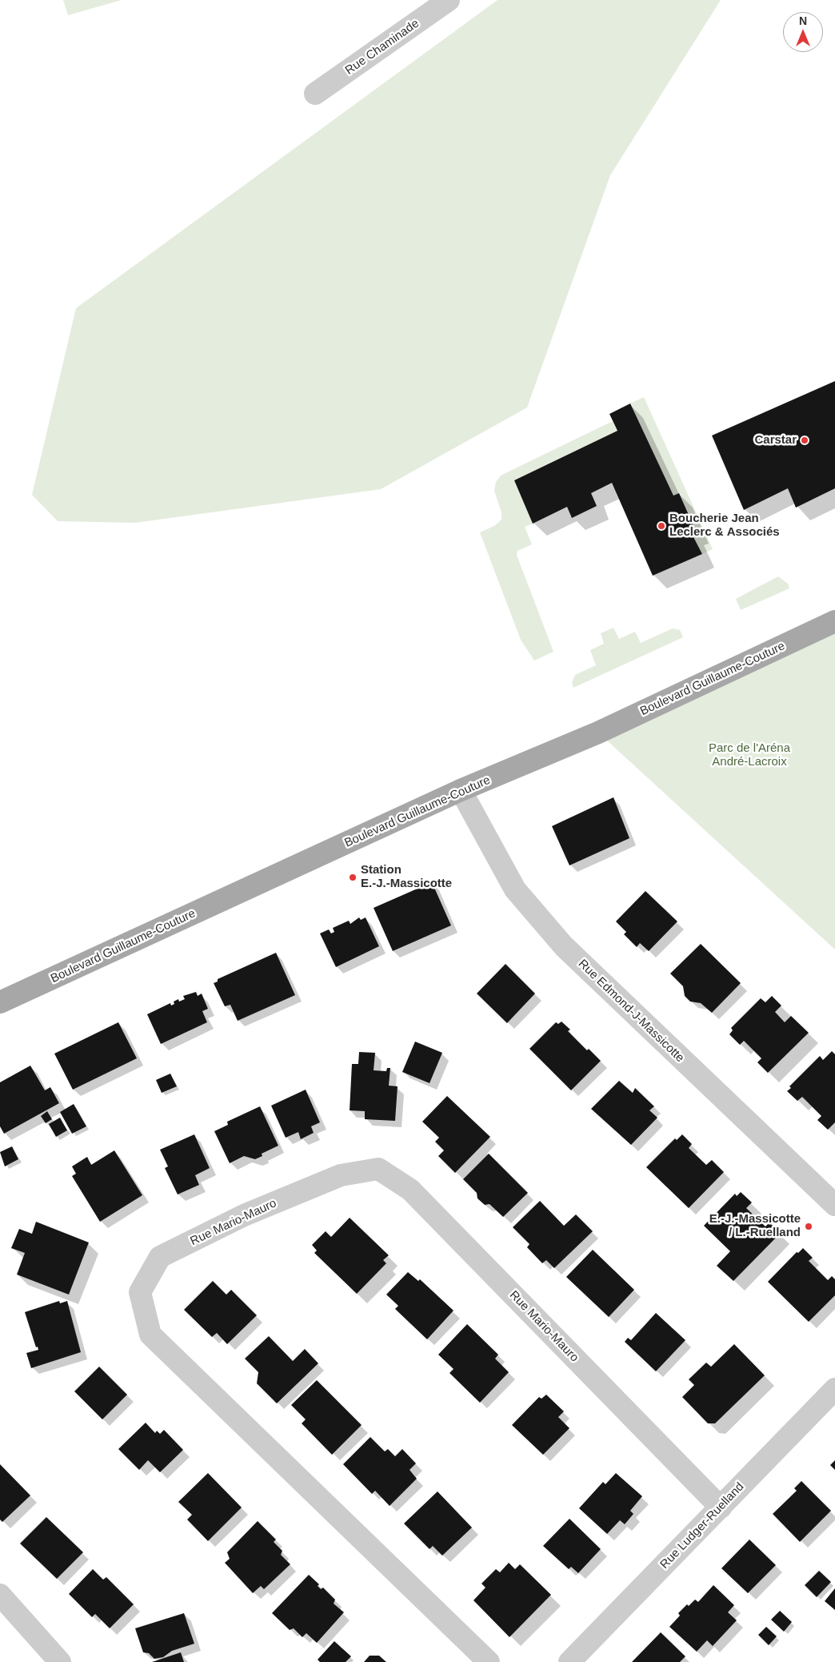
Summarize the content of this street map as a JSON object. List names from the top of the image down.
{
  "streets": {
    "main road": ["Boulevard Guillaume-Couture"],
    "street": [
      "Rue Chaminade",
      "Rue Edmond-J-Massicotte",
      "Rue Mario-Mauro",
      "Rue Ludger-Ruelland"
    ]
  },
  "crossings": [
    ["Boulevard Guillaume-Couture", "Rue Edmond-J-Massicotte"],
    ["Rue Mario-Mauro", "Rue Ludger-Ruelland"]
  ],
  "parks": ["Parc de l'Aréna André-Lacroix"],
  "places": [
    "Carstar",
    "Boucherie Jean Leclerc & Associés",
    "Station E.-J.-Massicotte",
    "E.-J.-Massicotte / L.-Ruelland"
  ],
  "north": "top"
}
